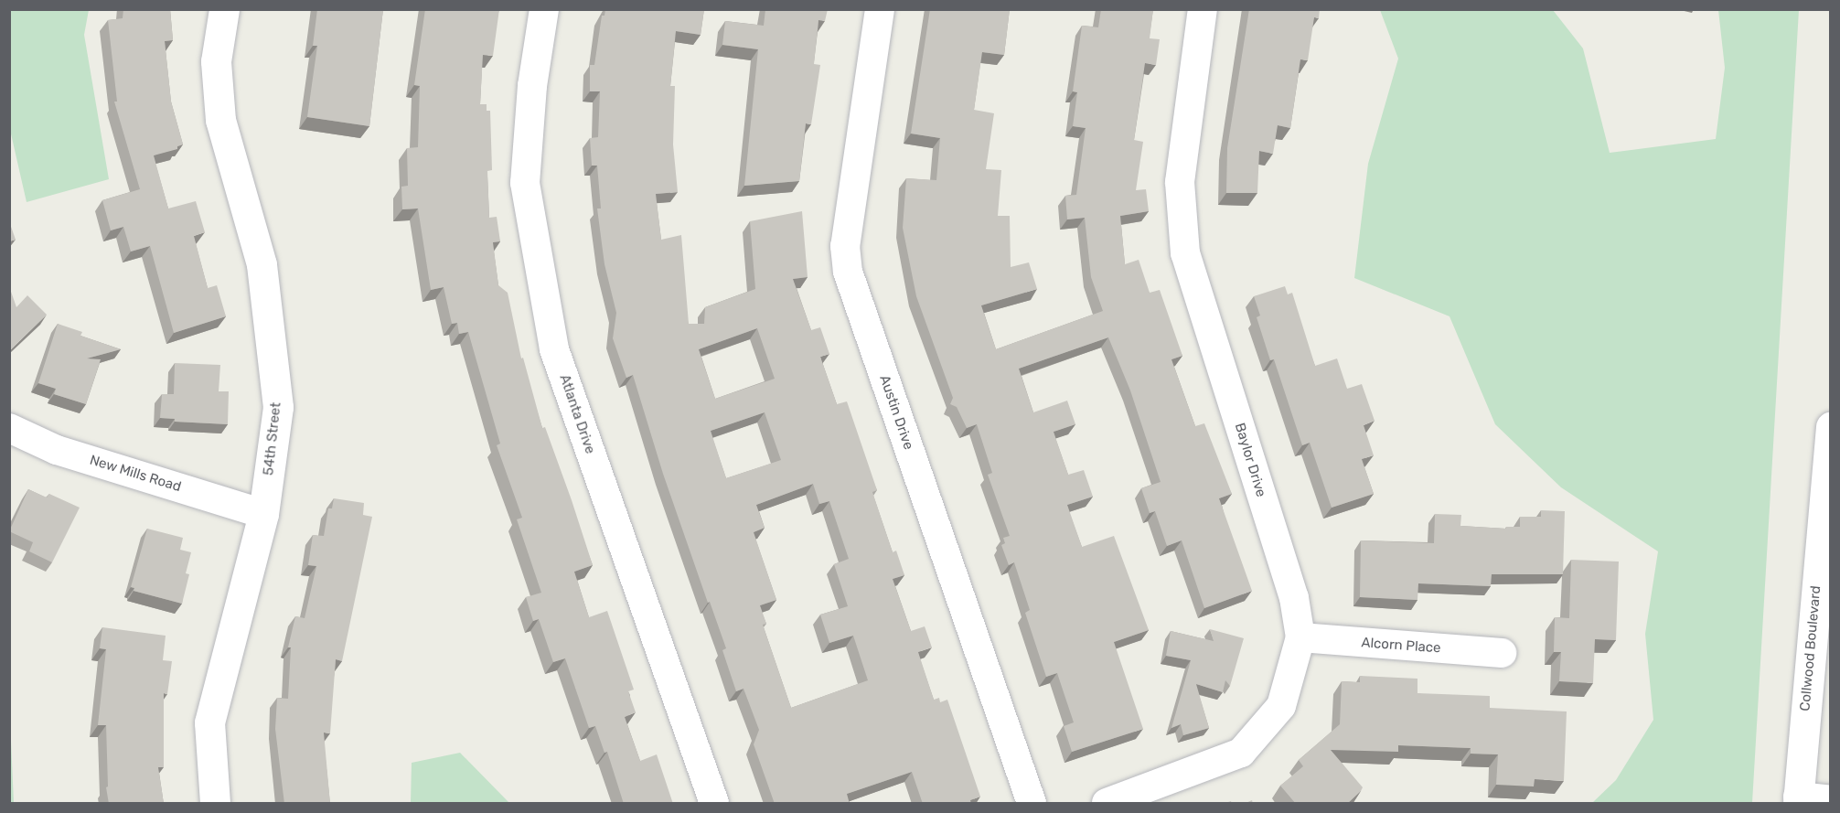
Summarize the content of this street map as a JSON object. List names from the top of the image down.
{
  "streets": {
    "street": [
      "Austin Drive",
      "Atlanta Drive",
      "54th Street",
      "Baylor Drive",
      "New Mills Road",
      "Alcorn Place",
      "Collwood Boulevard"
    ]
  },
  "crossings": [
    ["54th Street", "New Mills Road"],
    ["Baylor Drive", "Alcorn Place"]
  ]
}
